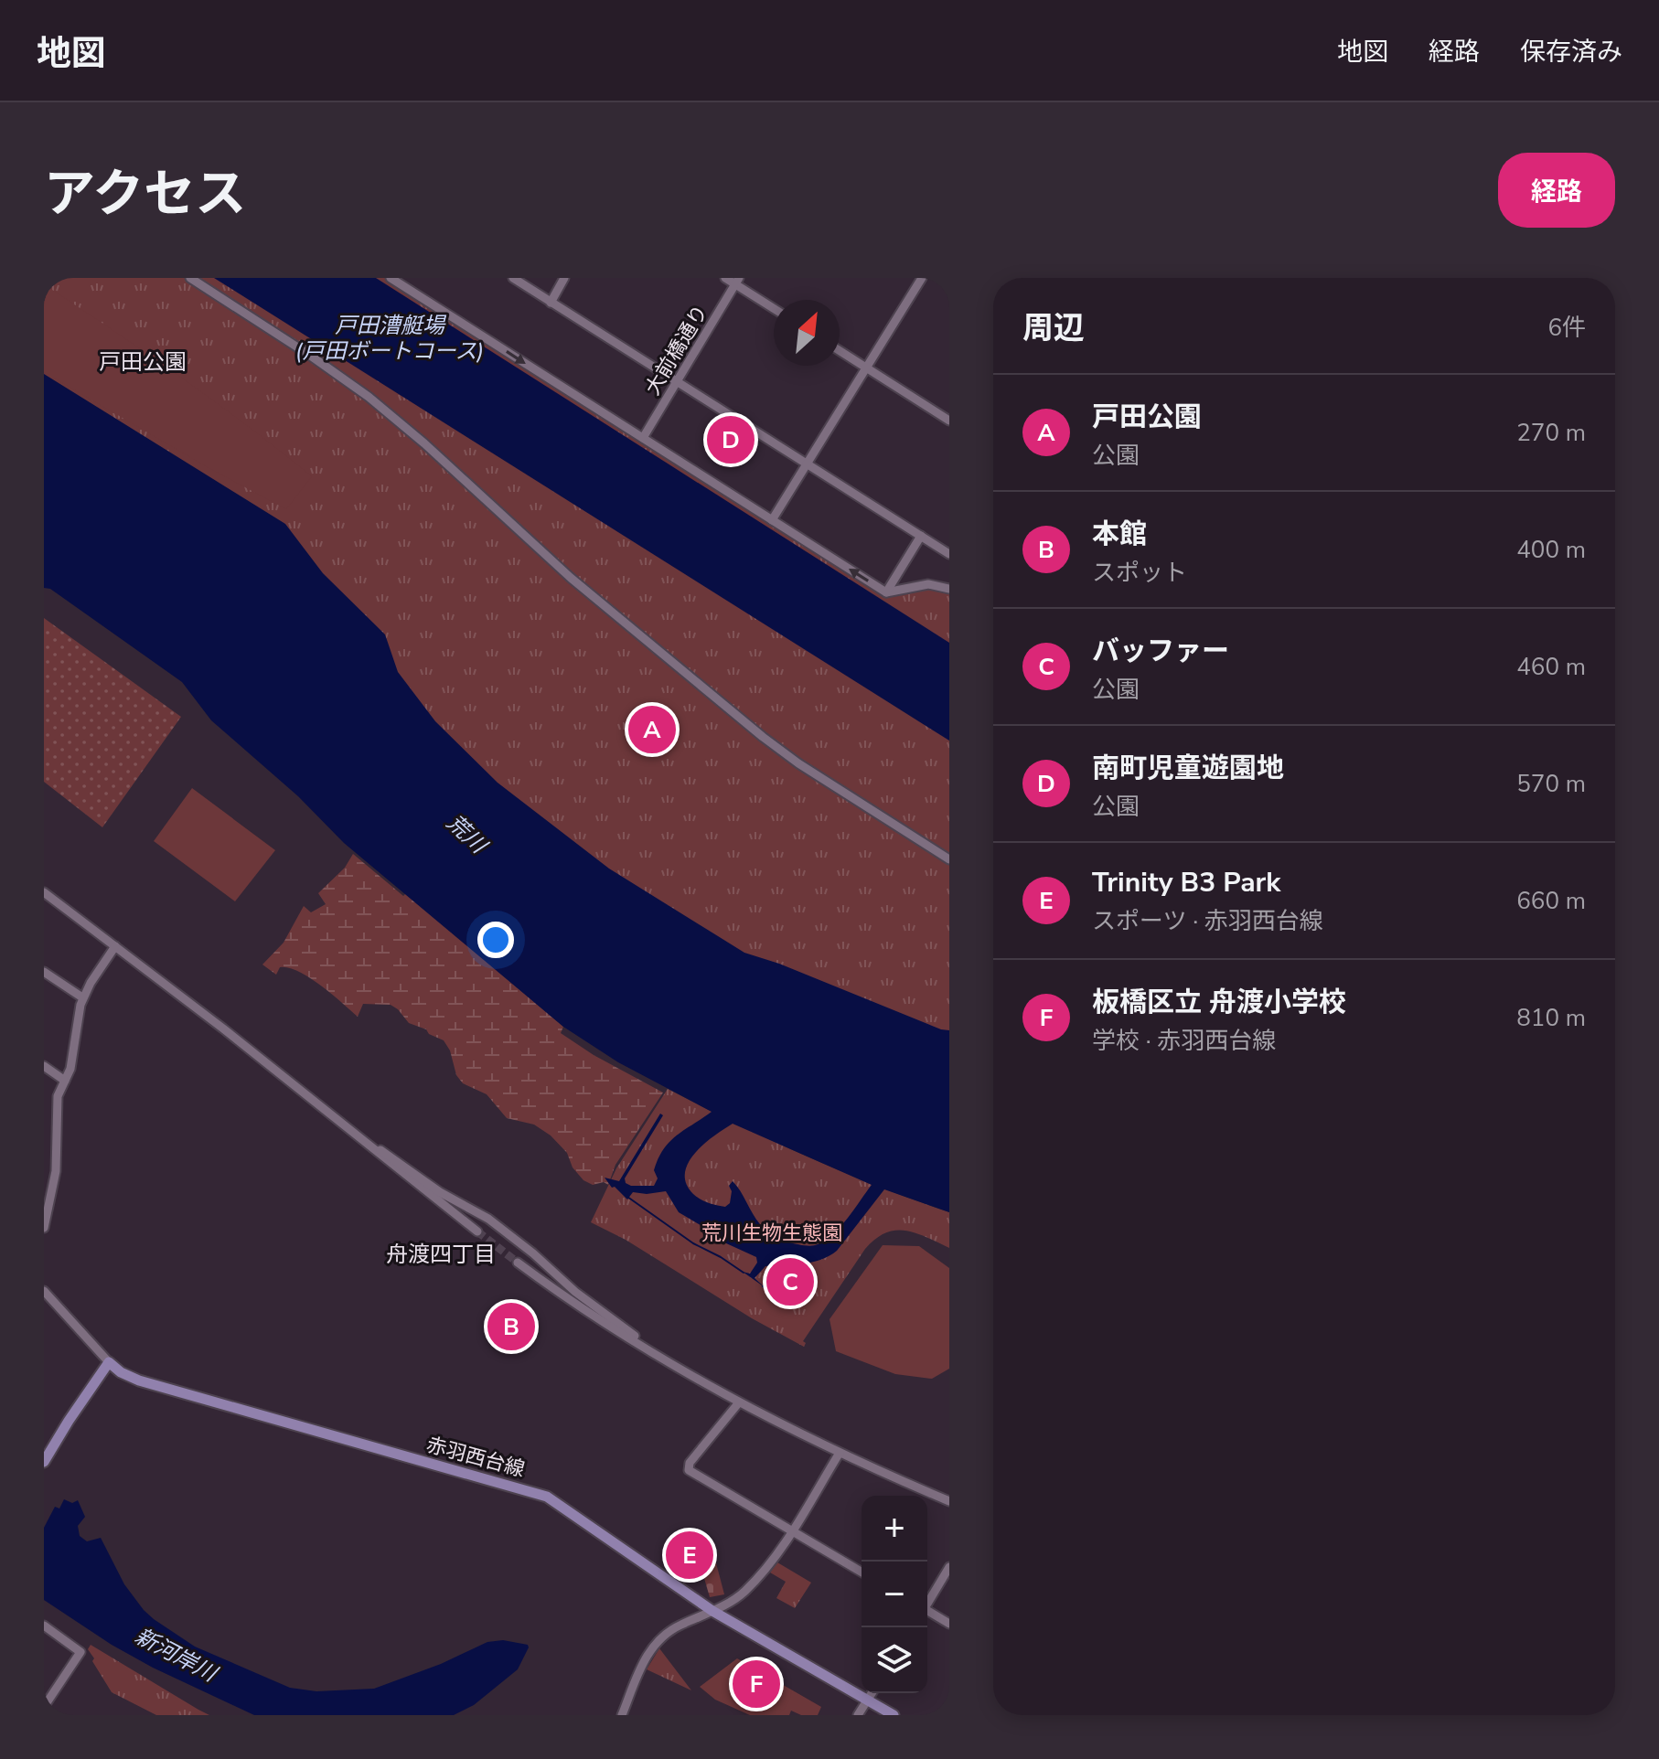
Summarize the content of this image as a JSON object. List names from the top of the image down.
{
  "streets": {
    "main road": ["赤羽西台線"],
    "street": ["大前橋通り"]
  },
  "districts": ["戸田公園", "舟渡四丁目"],
  "water": ["戸田漕艇場 (戸田ボートコース)", "荒川", "新河岸川"],
  "parks": ["荒川生物生態園"],
  "north": "top right",
  "page": {
    "header": "地図",
    "nav": ["地図", "経路", "保存済み"],
    "title": "アクセス",
    "buttons": "経路",
    "heading": ["周辺", "6件"],
    "list": [
      {
        "mark": "A",
        "name": "戸田公園",
        "note": "公園",
        "value": "270 m"
      },
      {
        "mark": "B",
        "name": "本館",
        "note": "スポット",
        "value": "400 m"
      },
      {
        "mark": "C",
        "name": "バッファー",
        "note": "公園",
        "value": "460 m"
      },
      {
        "mark": "D",
        "name": "南町児童遊園地",
        "note": "公園",
        "value": "570 m"
      },
      {
        "mark": "E",
        "name": "Trinity B3 Park",
        "note": "スポーツ · 赤羽西台線",
        "value": "660 m"
      },
      {
        "mark": "F",
        "name": "板橋区立 舟渡小学校",
        "note": "学校 · 赤羽西台線",
        "value": "810 m"
      }
    ],
    "pins": [
      "D",
      "A",
      "C",
      "B",
      "E",
      "F"
    ],
    "map_buttons": ["+", "−"]
  }
}
